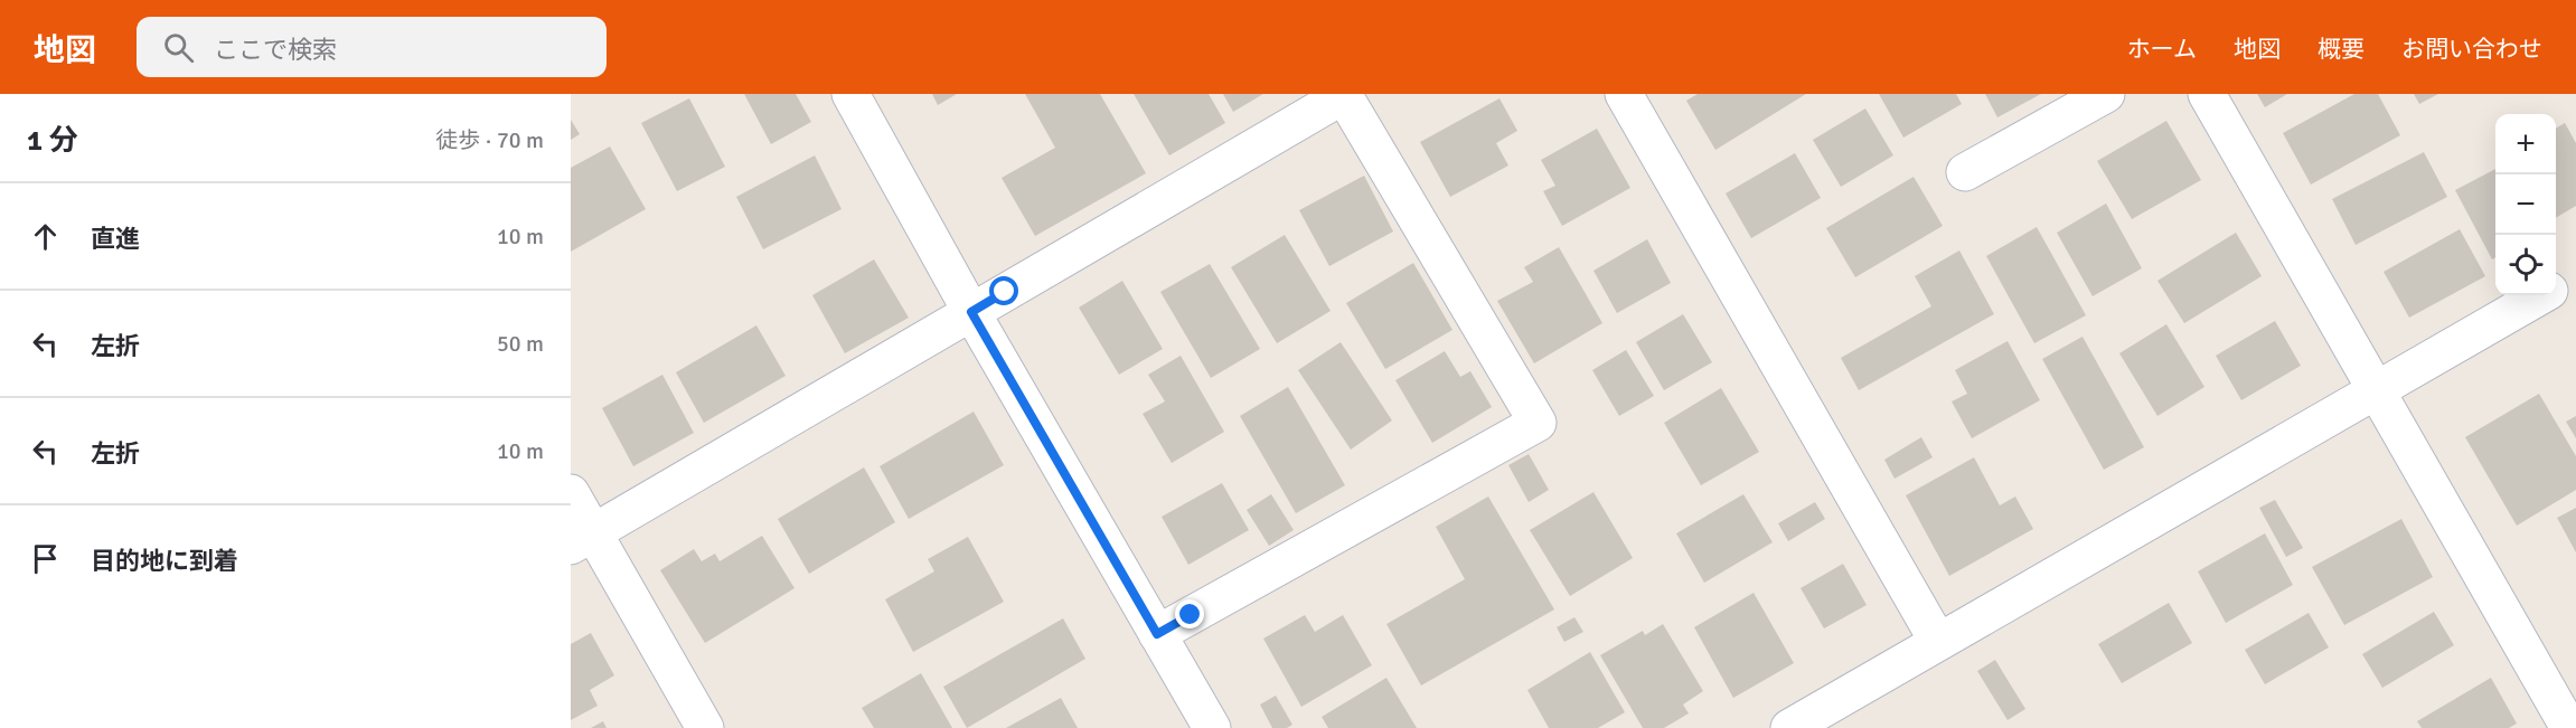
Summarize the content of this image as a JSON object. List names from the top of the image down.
{
  "page": {
    "header": "地図",
    "search": "ここで検索",
    "nav": [
      "ホーム",
      "地図",
      "概要",
      "お問い合わせ"
    ],
    "heading": ["1 分", "徒歩 · 70 m"],
    "map_buttons": ["+", "−"],
    "list": [
      ["直進", "10 m"],
      ["左折", "50 m"],
      ["左折", "10 m"],
      "目的地に到着"
    ]
  }
}
